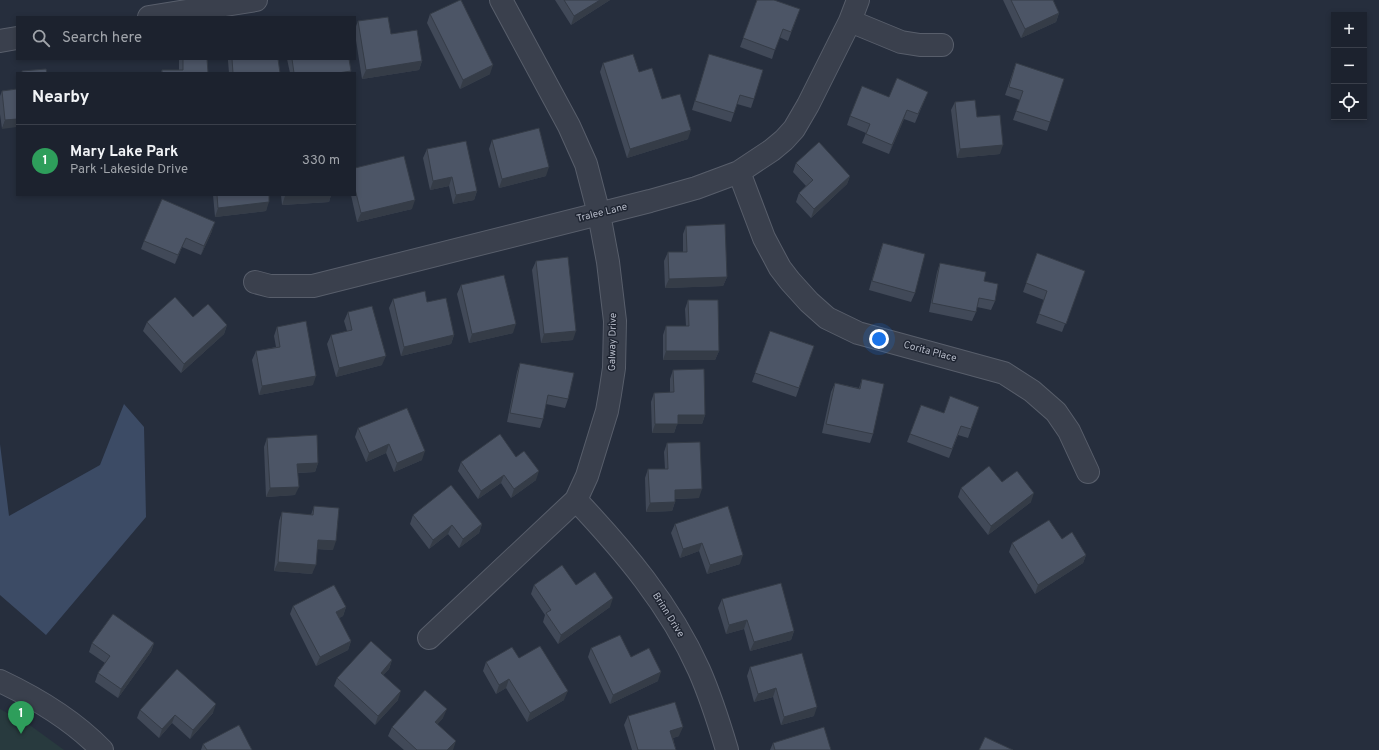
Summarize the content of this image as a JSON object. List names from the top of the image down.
{
  "streets": {
    "street": [
      "Tralee Lane",
      "Galway Drive",
      "Corita Place",
      "Brinn Drive"
    ]
  },
  "crossings": [
    ["Tralee Lane", "Galway Drive"],
    ["Tralee Lane", "Corita Place"],
    ["Galway Drive", "Brinn Drive"]
  ],
  "page": {
    "map_buttons": ["+", "−"],
    "search": "Search here",
    "heading": "Nearby",
    "list": [
      {
        "mark": "1",
        "name": "Mary Lake Park",
        "note": "Park · Lakeside Drive",
        "value": "330 m"
      }
    ],
    "pins": "1"
  }
}
